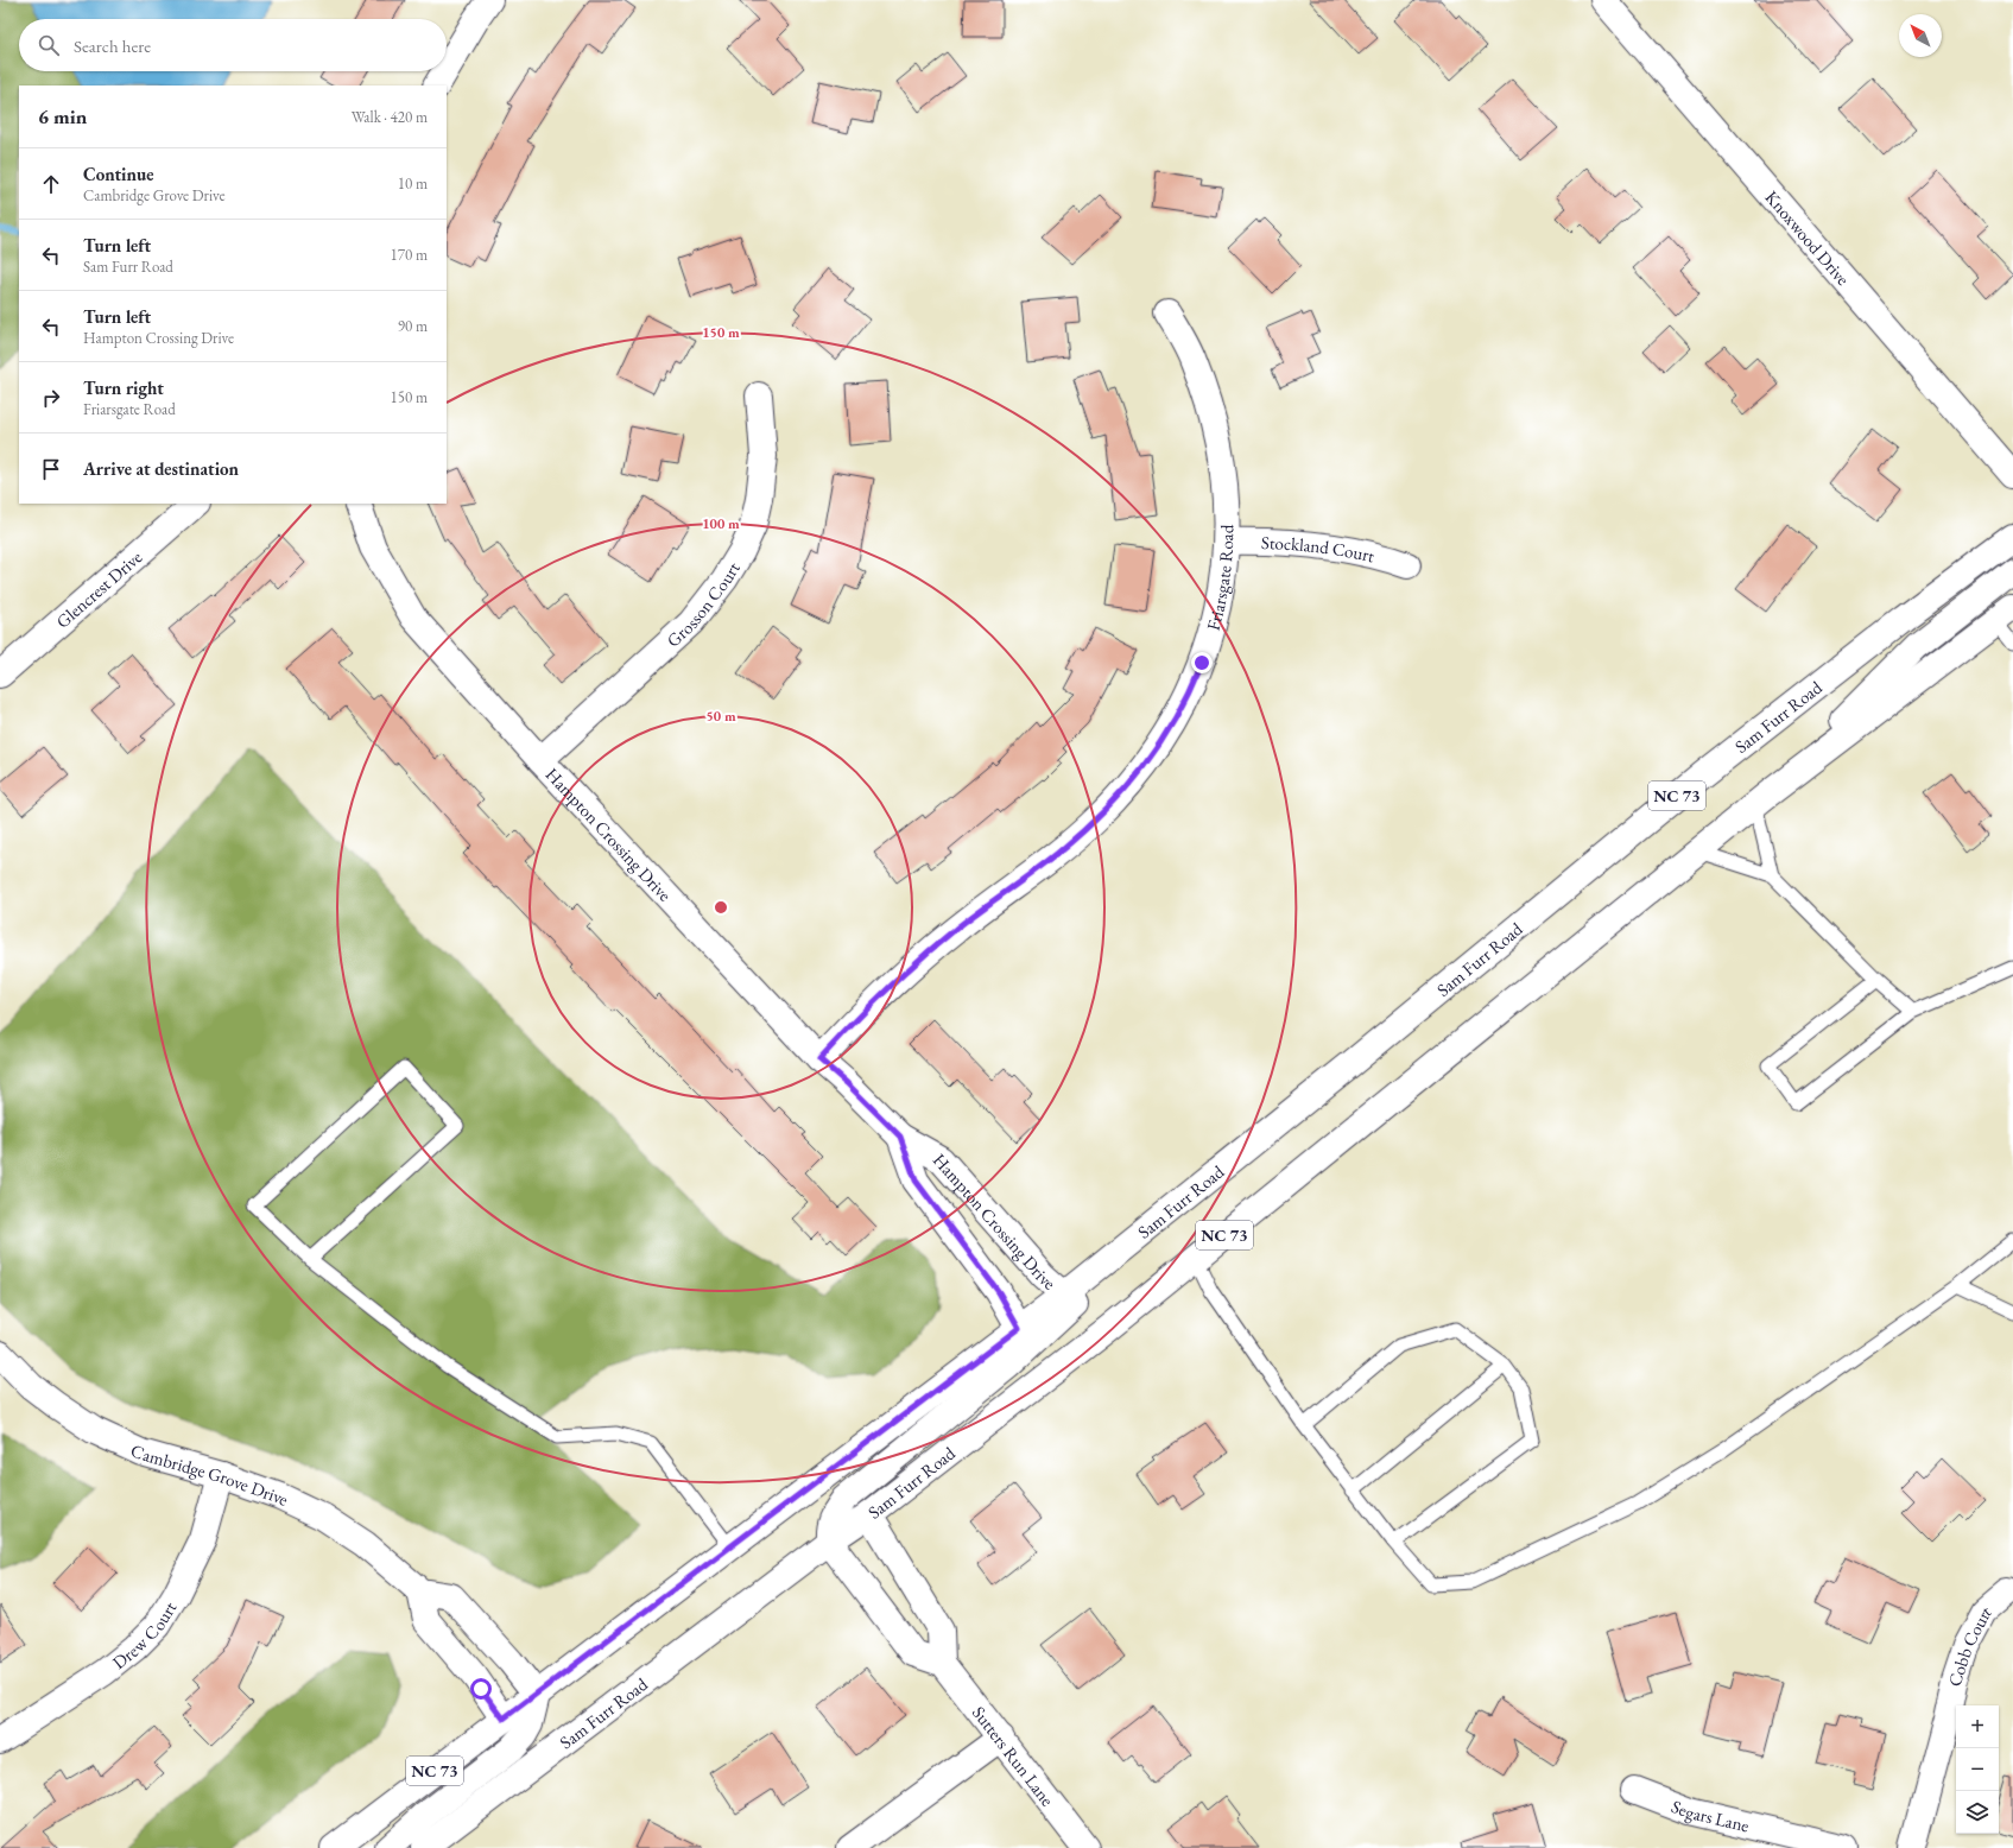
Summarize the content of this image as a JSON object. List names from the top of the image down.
{
  "streets": {
    "street": [
      "Knoxwood Drive",
      "Stockland Court",
      "Friarsgate Road",
      "Glencrest Drive",
      "Grosson Court",
      "Sam Furr Road",
      "NC 73",
      "Hampton Crossing Drive",
      "Cambridge Grove Drive",
      "Drew Court",
      "Cobb Court",
      "Sutters Run Lane",
      "Segars Lane"
    ]
  },
  "crossings": [
    ["Stockland Court", "Friarsgate Road"],
    ["Friarsgate Road", "Hampton Crossing Drive"],
    ["Grosson Court", "Hampton Crossing Drive"],
    ["Sam Furr Road", "Hampton Crossing Drive"],
    ["Cambridge Grove Drive", "Drew Court"]
  ],
  "north": "top left",
  "page": {
    "search": "Search here",
    "heading": ["6 min", "Walk · 420 m"],
    "list": [
      ["Continue", "Cambridge Grove Drive", "10 m"],
      ["Turn left", "Sam Furr Road", "170 m"],
      ["Turn left", "Hampton Crossing Drive", "90 m"],
      ["Turn right", "Friarsgate Road", "150 m"],
      "Arrive at destination"
    ],
    "map_buttons": ["+", "−"]
  },
  "rings": ["150 m", "100 m", "50 m"]
}
